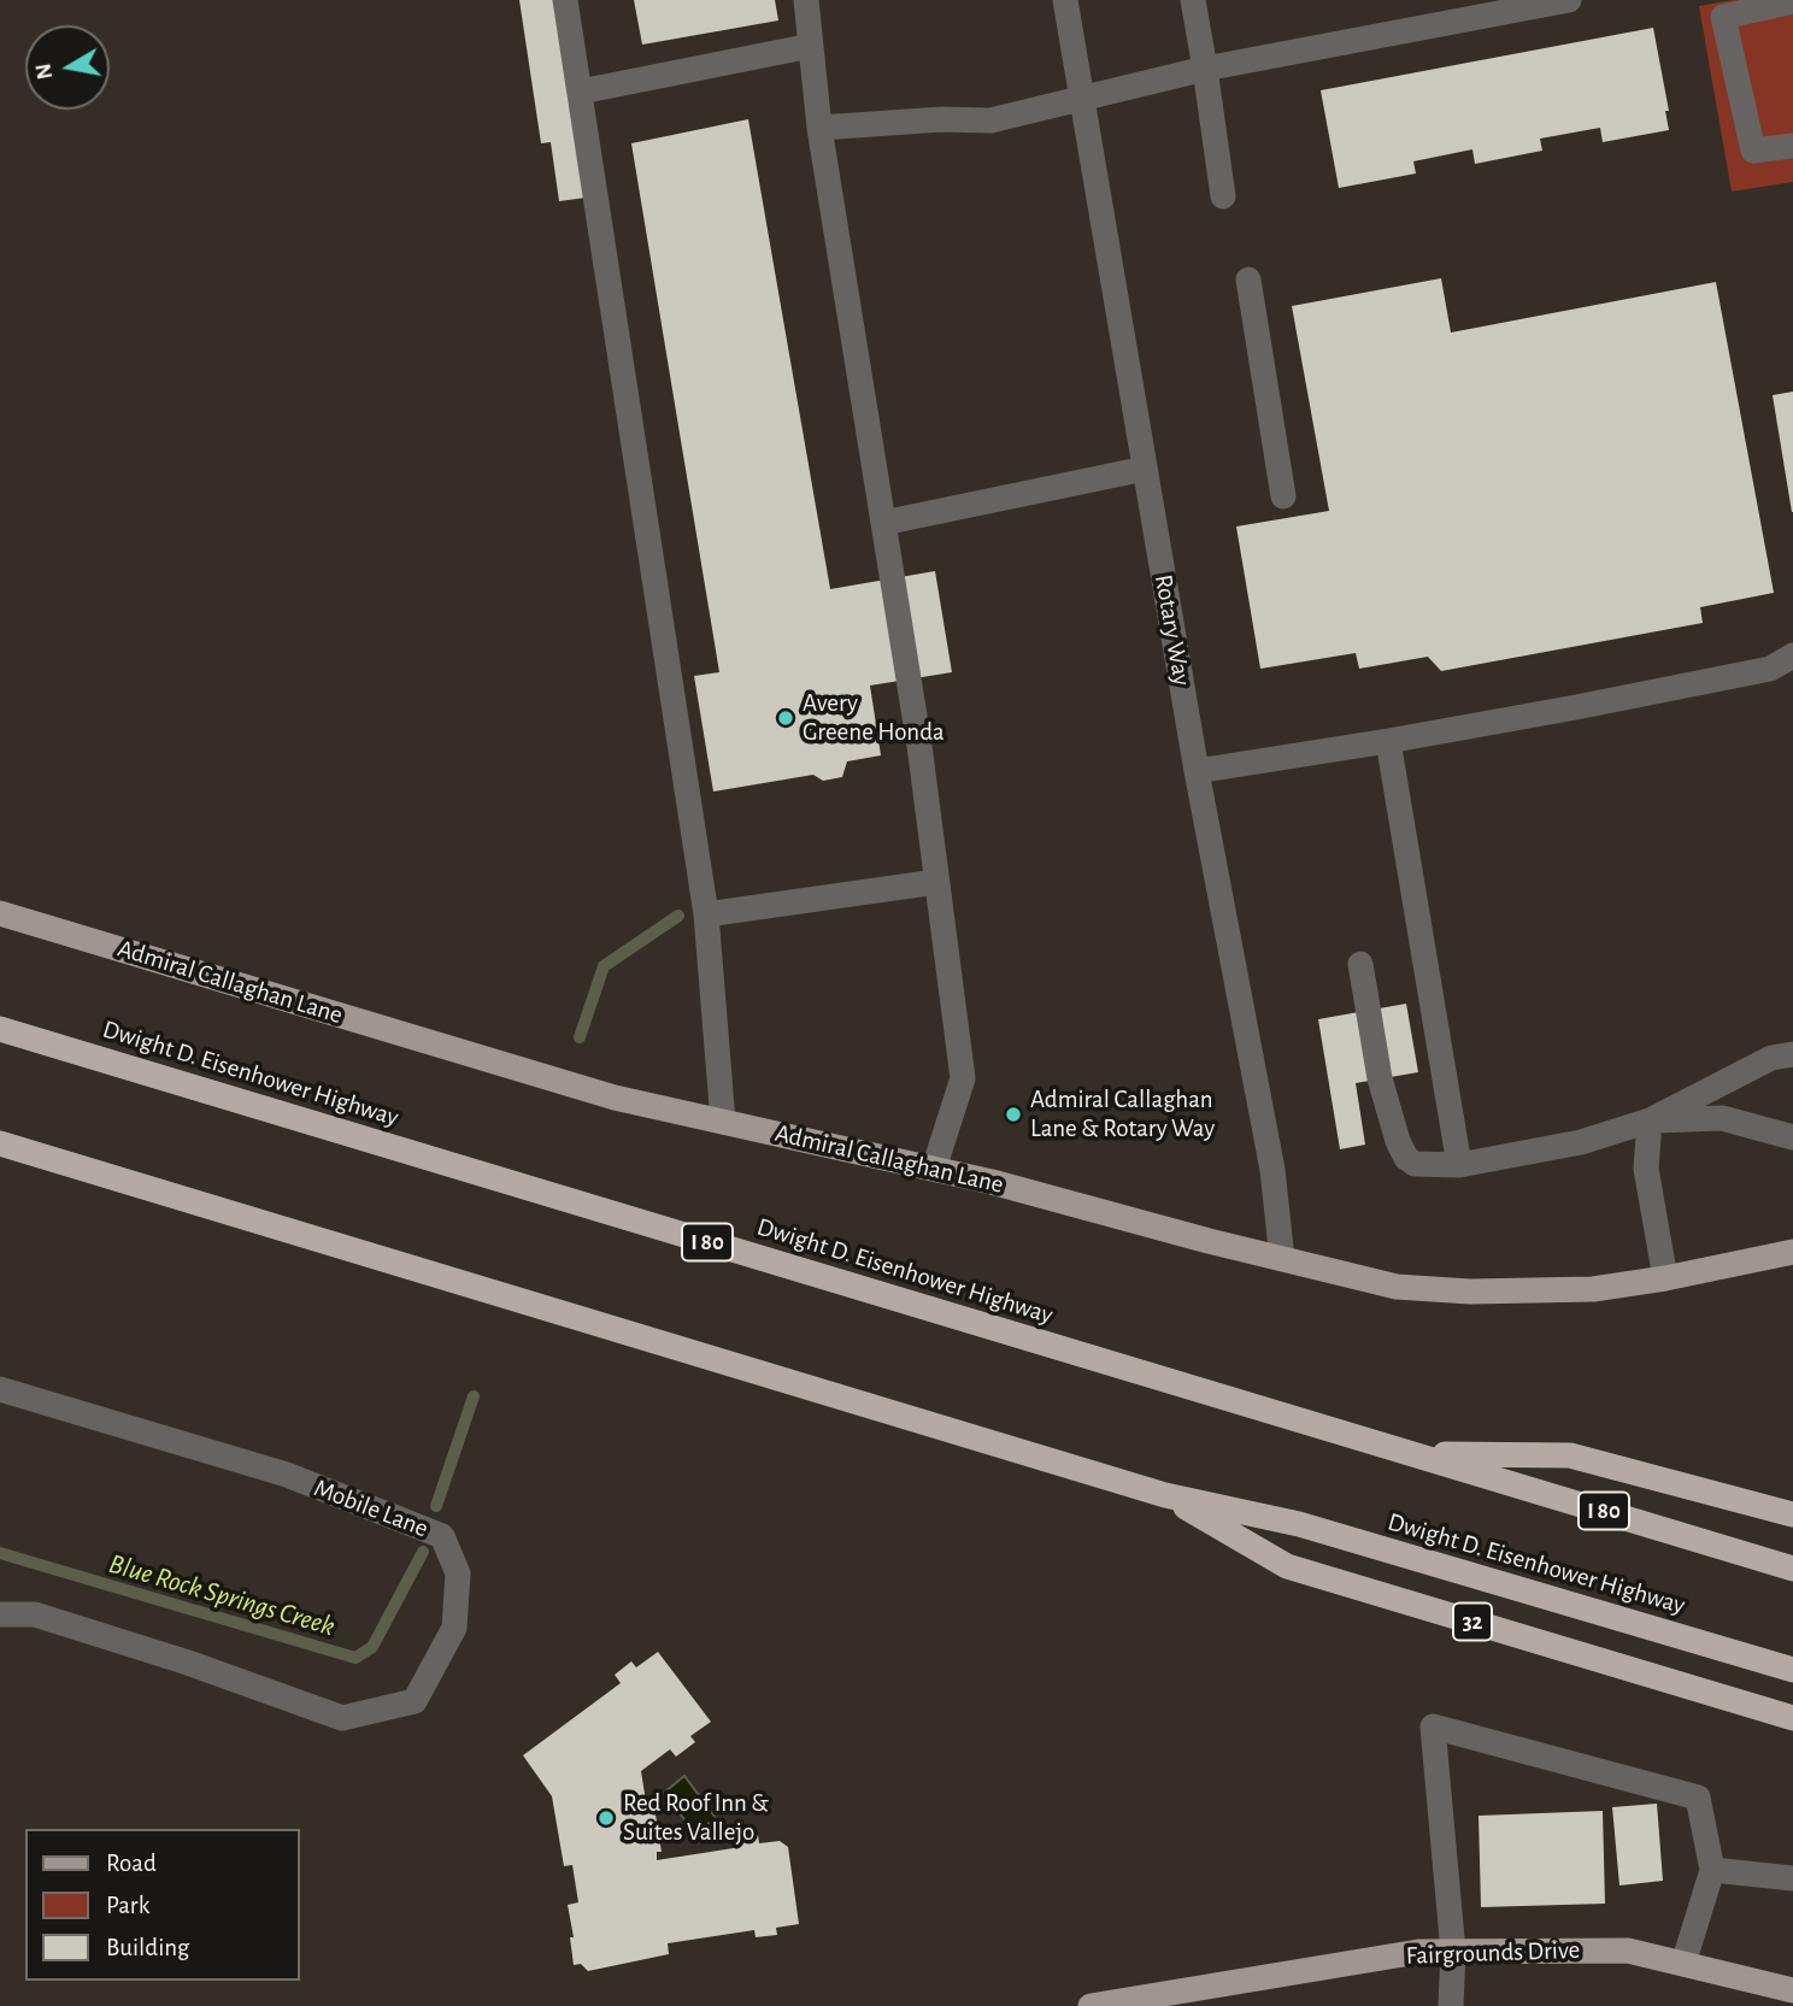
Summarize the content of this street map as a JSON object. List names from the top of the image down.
{
  "streets": {
    "highway": ["Dwight D. Eisenhower Highway", "I 80", "32"],
    "main road": ["Admiral Callaghan Lane", "Fairgrounds Drive"],
    "street": ["Rotary Way", "Mobile Lane"]
  },
  "crossings": [
    ["Rotary Way", "Admiral Callaghan Lane"],
    ["Dwight D. Eisenhower Highway", "32"]
  ],
  "water": ["Blue Rock Springs Creek"],
  "places": ["Avery Greene Honda", "Admiral Callaghan Lane & Rotary Way", "Red Roof Inn & Suites Vallejo"],
  "legend": ["Road", "Park", "Building"],
  "north": "left"
}
